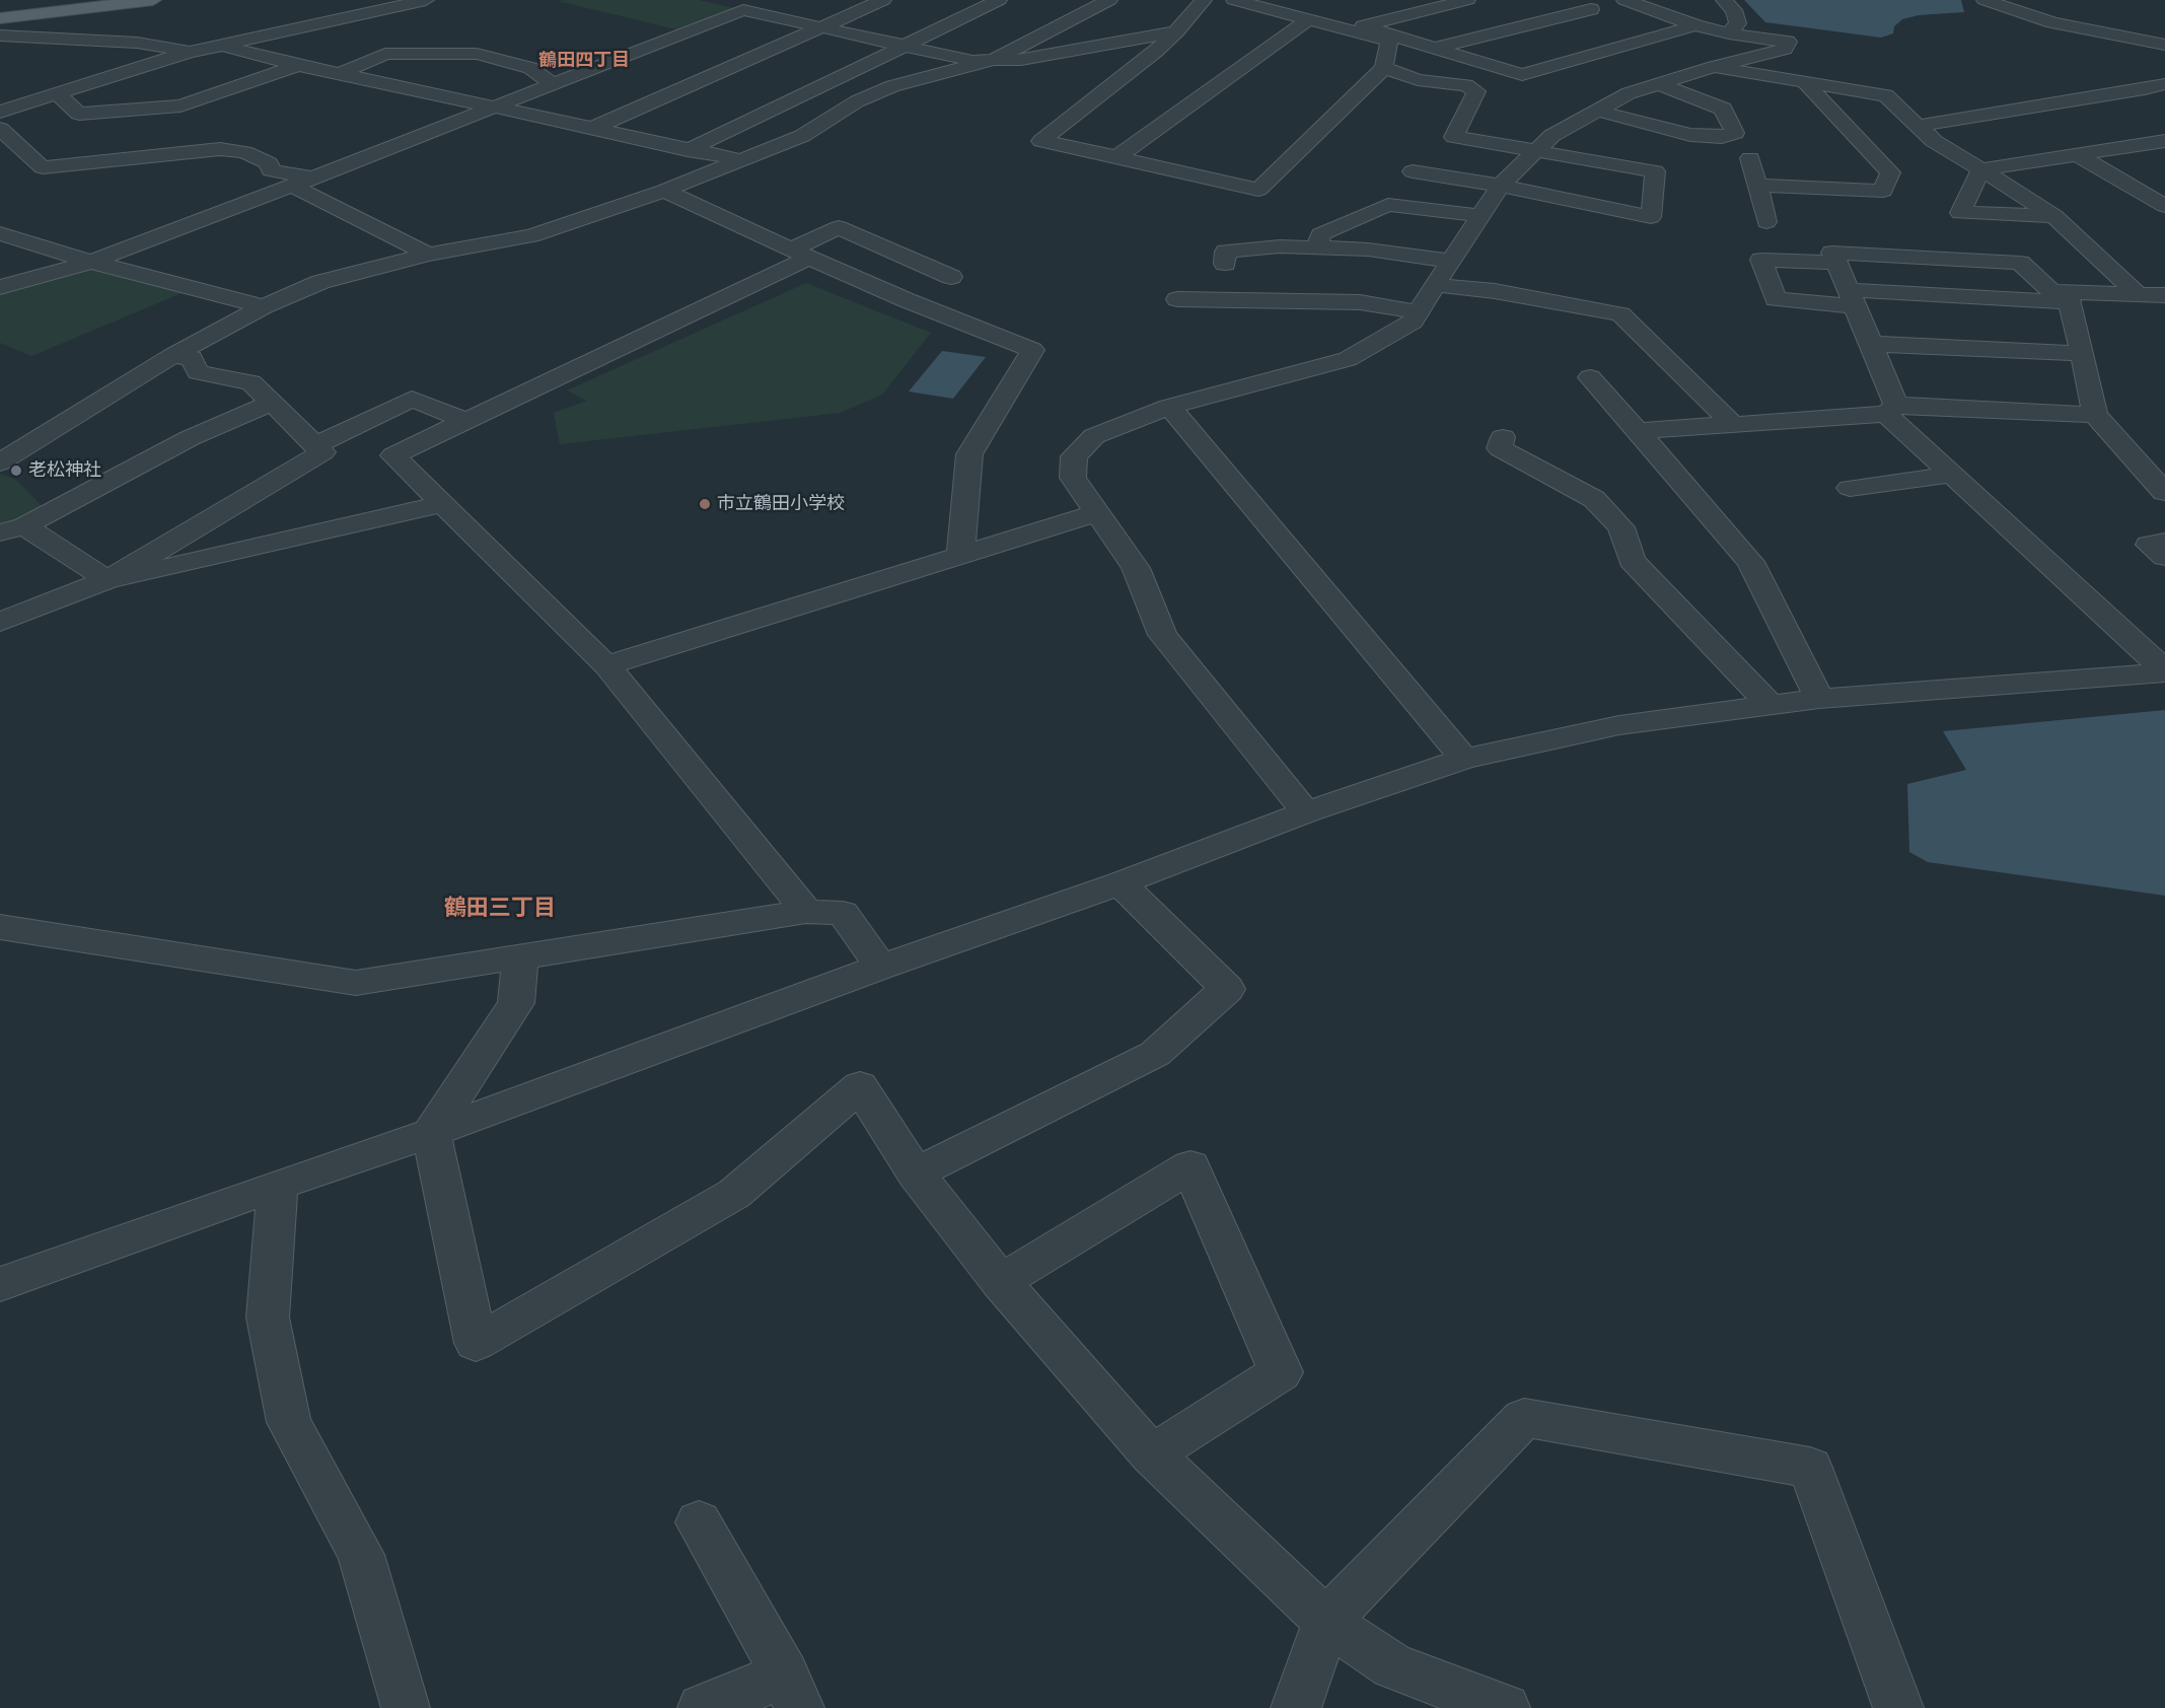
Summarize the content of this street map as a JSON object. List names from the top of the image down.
{
  "districts": ["鶴田四丁目", "鶴田三丁目"],
  "places": ["老松神社", "市立鶴田小学校"]
}
